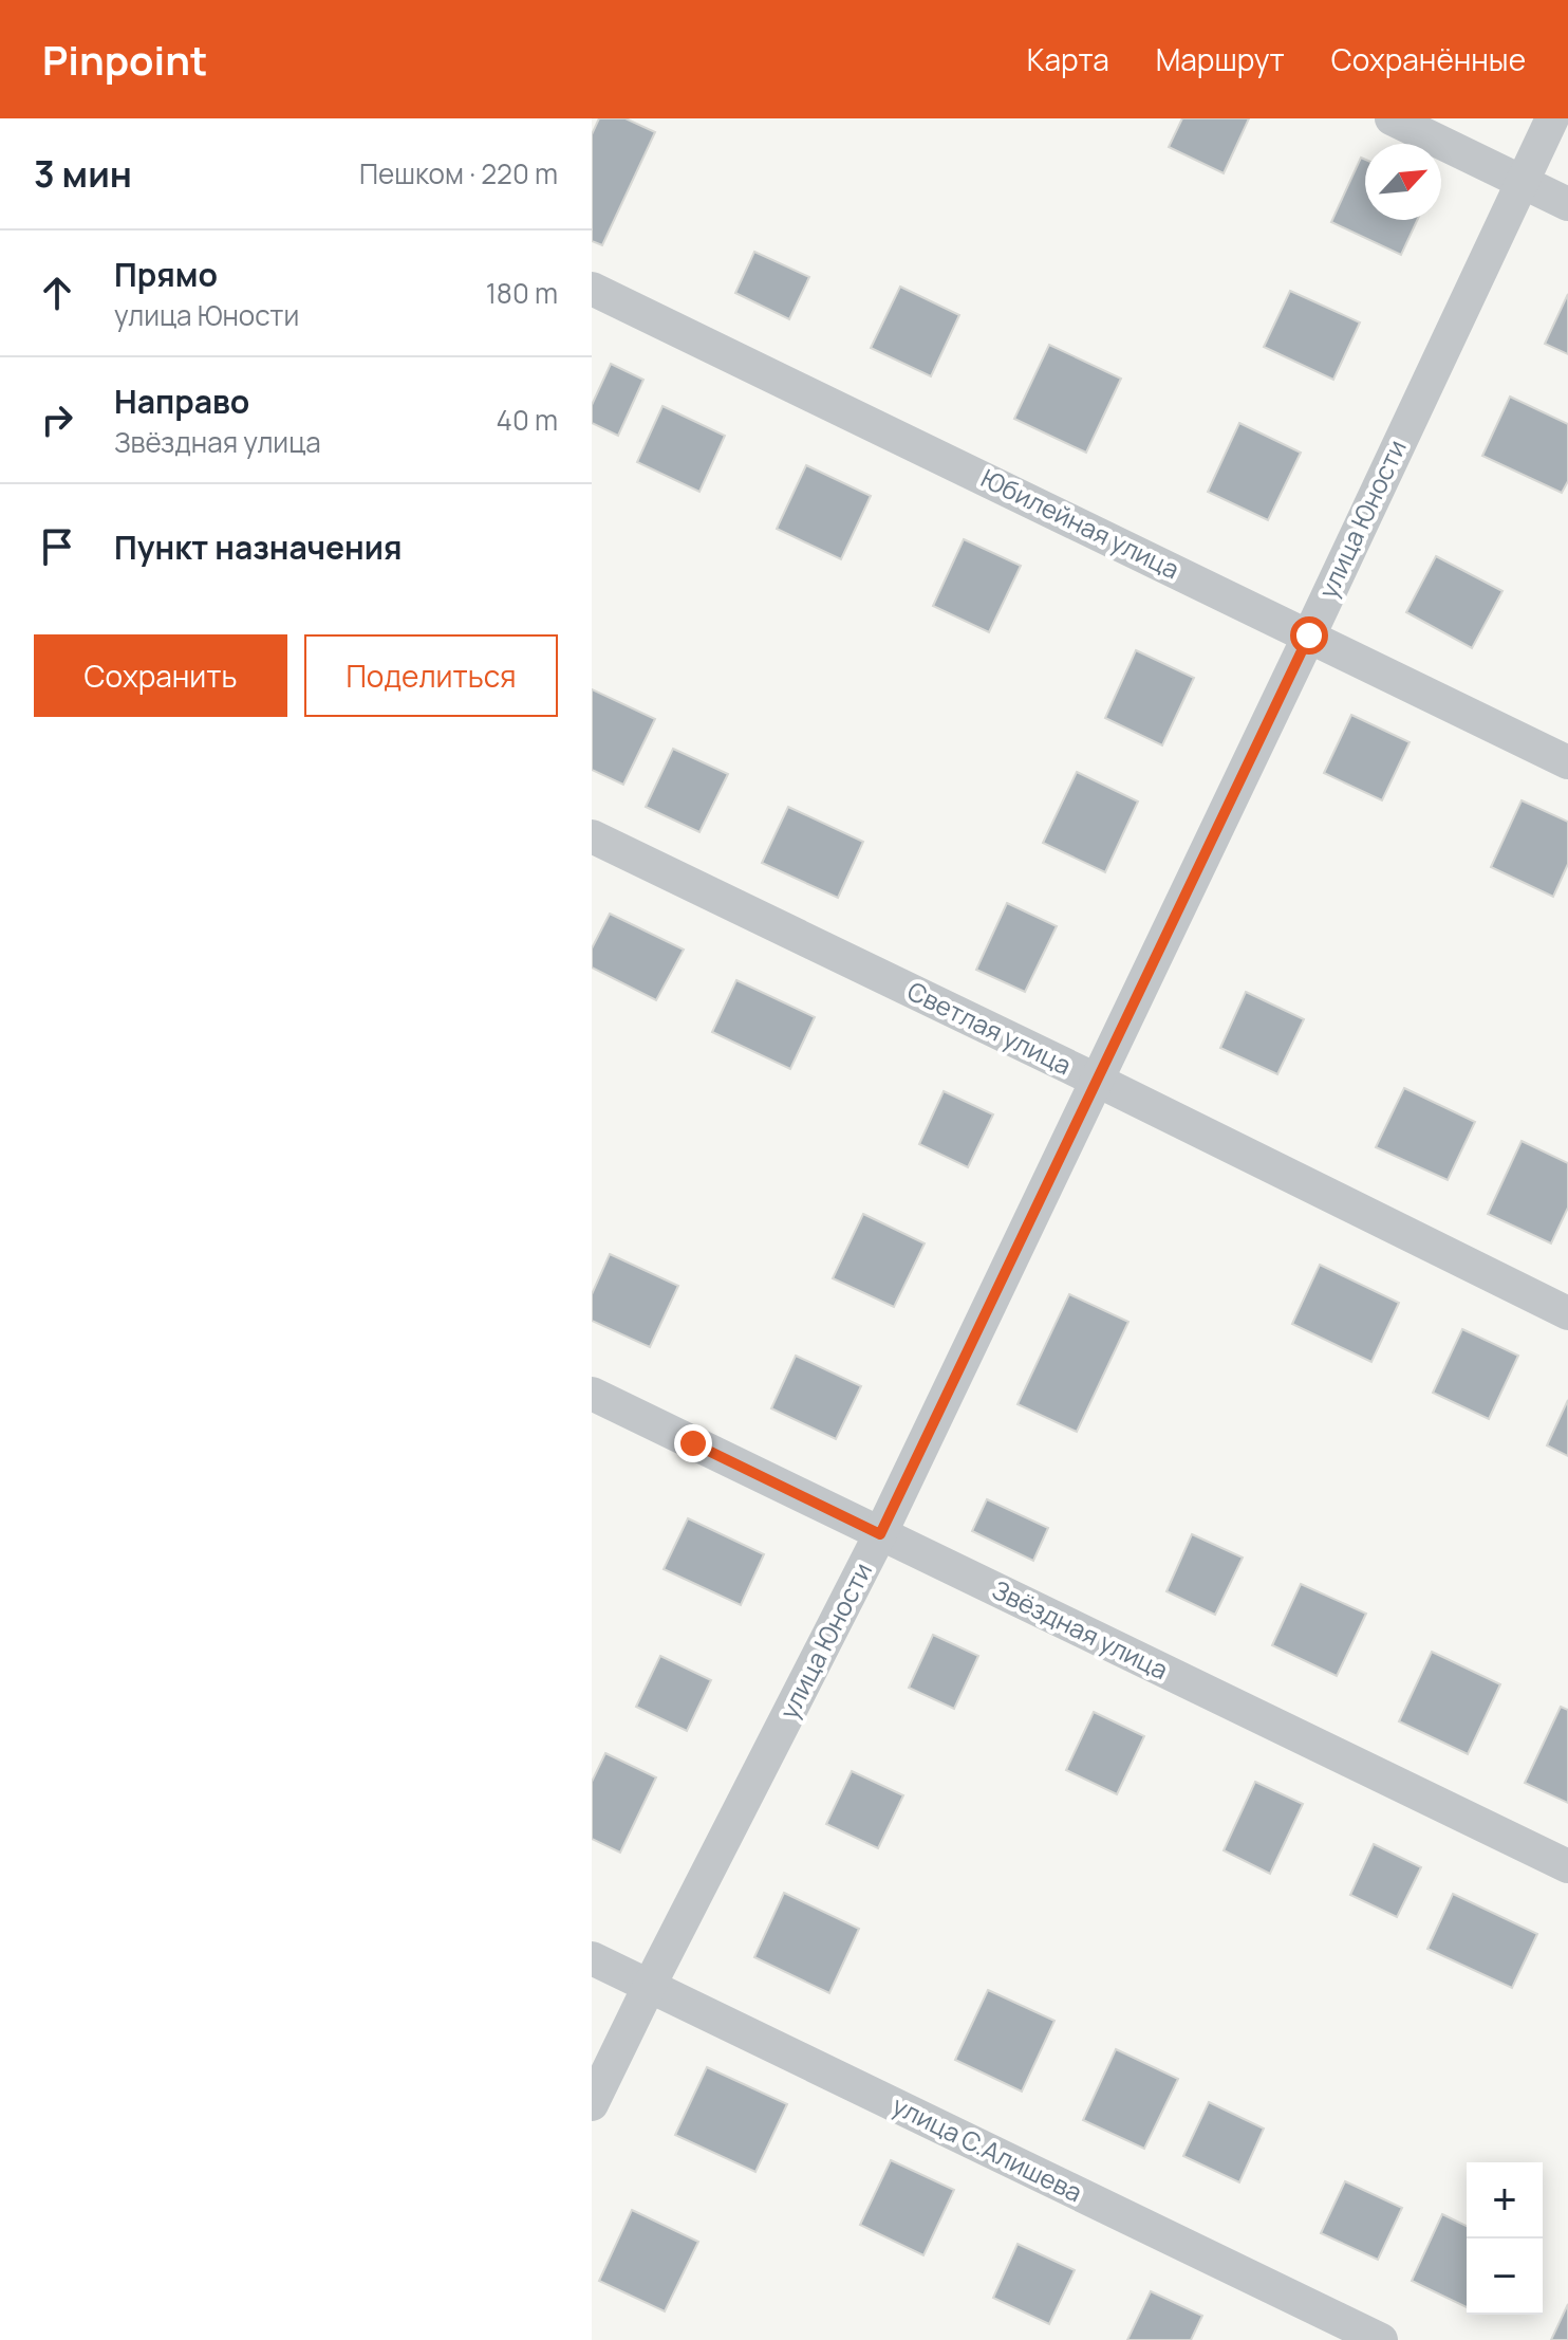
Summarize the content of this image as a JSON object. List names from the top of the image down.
{
  "streets": {
    "street": [
      "улица Юности",
      "Юбилейная улица",
      "Светлая улица",
      "Звёздная улица",
      "улица С.Алишева"
    ]
  },
  "crossings": [
    ["улица Юности", "Юбилейная улица"],
    ["улица Юности", "Светлая улица"],
    ["улица Юности", "Звёздная улица"],
    ["улица Юности", "улица С.Алишева"]
  ],
  "north": "top right",
  "page": {
    "header": "Pinpoint",
    "nav": ["Карта", "Маршрут", "Сохранённые"],
    "heading": ["3 мин", "Пешком · 220 m"],
    "list": [
      ["Прямо", "улица Юности", "180 m"],
      ["Направо", "Звёздная улица", "40 m"],
      "Пункт назначения"
    ],
    "buttons": ["Сохранить", "Поделиться"],
    "map_buttons": ["+", "−"]
  }
}
